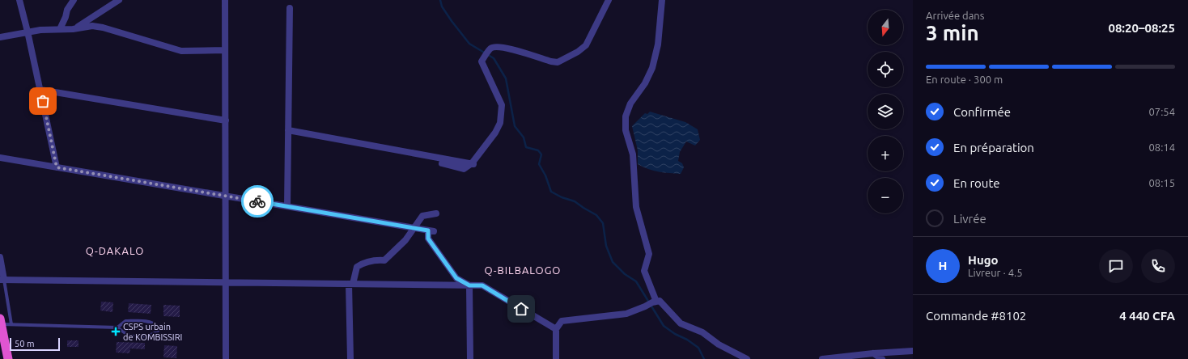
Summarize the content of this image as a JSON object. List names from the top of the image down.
{
  "districts": ["Q-DAKALO", "Q-BILBALOGO"],
  "places": {
    "health": ["CSPS urbain de KOMBISSIRI"]
  },
  "scale_bar": "50 m",
  "north": "bottom",
  "page": {
    "heading": ["3 min", "Arrivée dans", "08:20–08:25"],
    "panel": [
      "Hugo",
      "Livreur · 4.5",
      "Commande #8102",
      "4 440 CFA"
    ],
    "map_buttons": ["+", "−"],
    "bar": "En route · 300 m",
    "list": [
      ["Confirmée", "07:54"],
      ["En préparation", "08:14"],
      ["En route", "08:15"],
      "Livrée"
    ],
    "round": "H",
    "scale": "50 m"
  }
}
